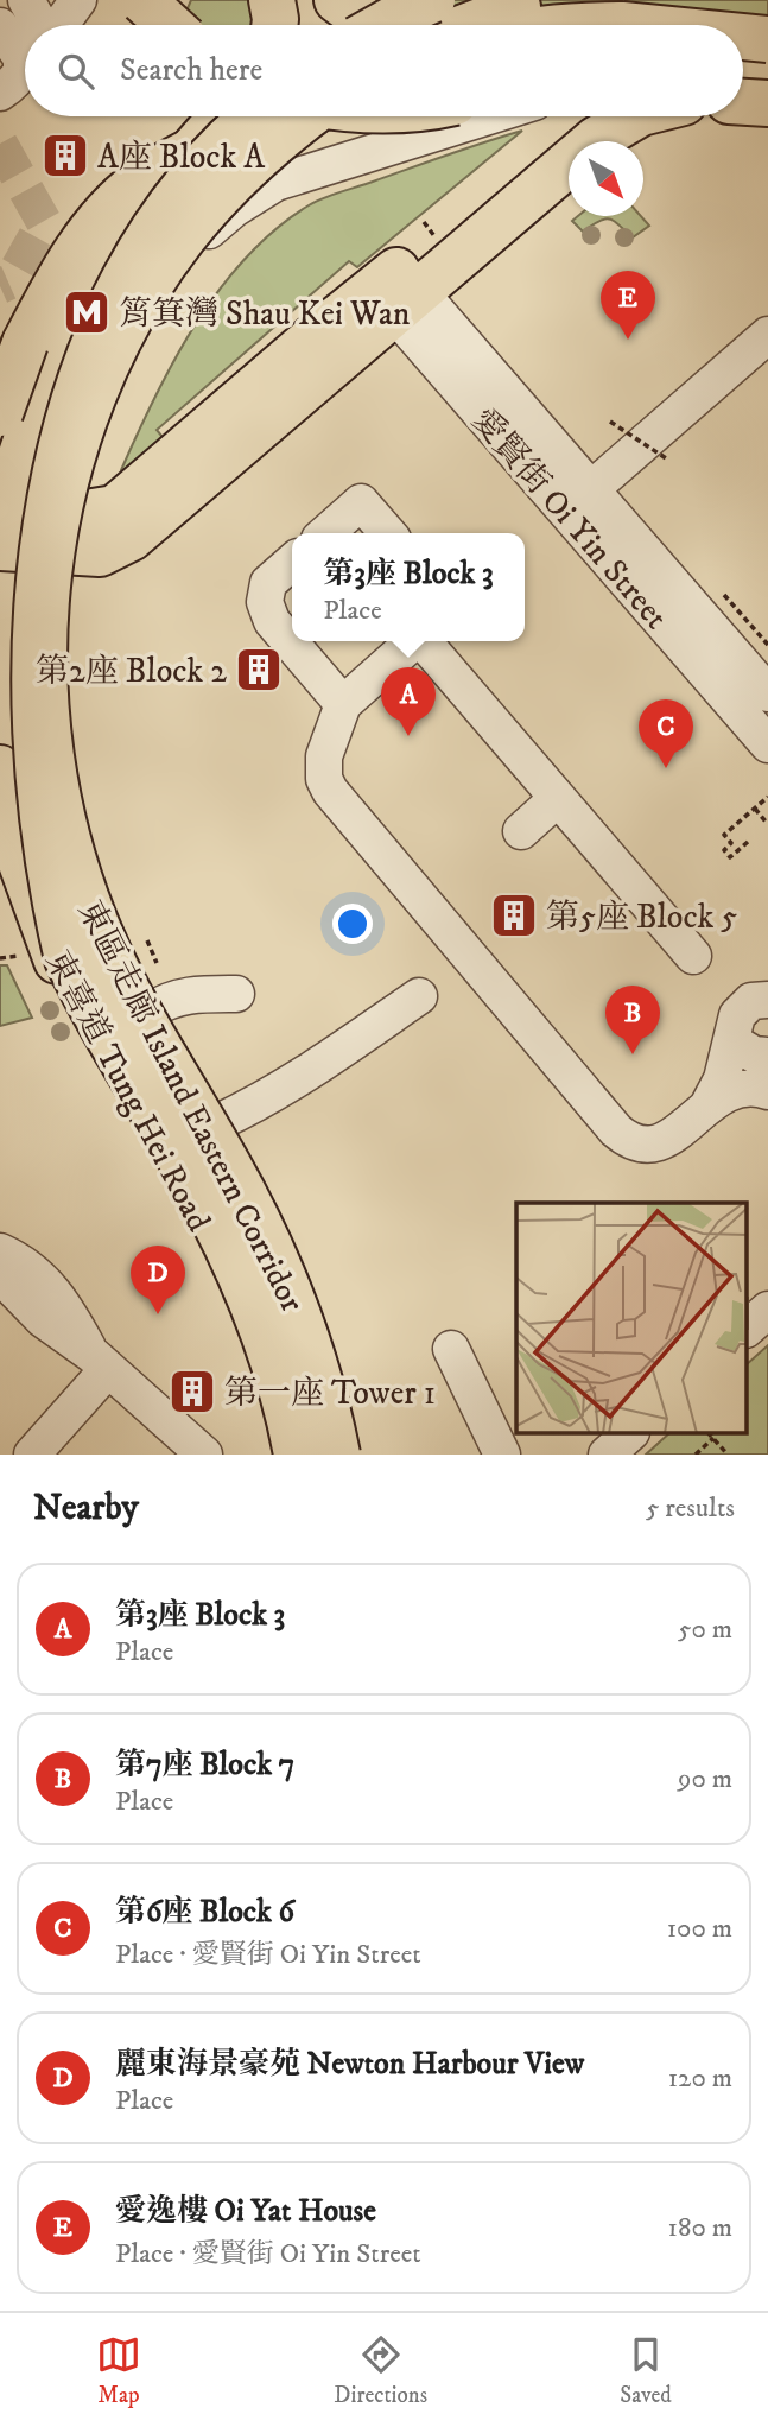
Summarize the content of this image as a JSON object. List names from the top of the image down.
{
  "streets": {
    "main road": ["東喜道 Tung Hei Road", "東區走廊 Island Eastern Corridor"],
    "street": ["愛賢街 Oi Yin Street"]
  },
  "places": {
    "building": [
      "A座 Block A",
      "第2座 Block 2",
      "第5座 Block 5",
      "第一座 Tower 1"
    ],
    "metro station": ["筲箕灣 Shau Kei Wan"]
  },
  "north": "bottom right",
  "page": {
    "search": "Search here",
    "pins": [
      "E",
      "A",
      "C",
      "B",
      "D"
    ],
    "popup": ["第3座 Block 3", "Place"],
    "heading": ["Nearby", "5 results"],
    "list": [
      {
        "mark": "A",
        "name": "第3座 Block 3",
        "note": "Place",
        "value": "50 m"
      },
      {
        "mark": "B",
        "name": "第7座 Block 7",
        "note": "Place",
        "value": "90 m"
      },
      {
        "mark": "C",
        "name": "第6座 Block 6",
        "note": "Place · 愛賢街 Oi Yin Street",
        "value": "100 m"
      },
      {
        "mark": "D",
        "name": "麗東海景豪苑 Newton Harbour View",
        "note": "Place",
        "value": "120 m"
      },
      {
        "mark": "E",
        "name": "愛逸樓 Oi Yat House",
        "note": "Place · 愛賢街 Oi Yin Street",
        "value": "180 m"
      }
    ],
    "nav": ["Map", "Directions", "Saved"]
  }
}
